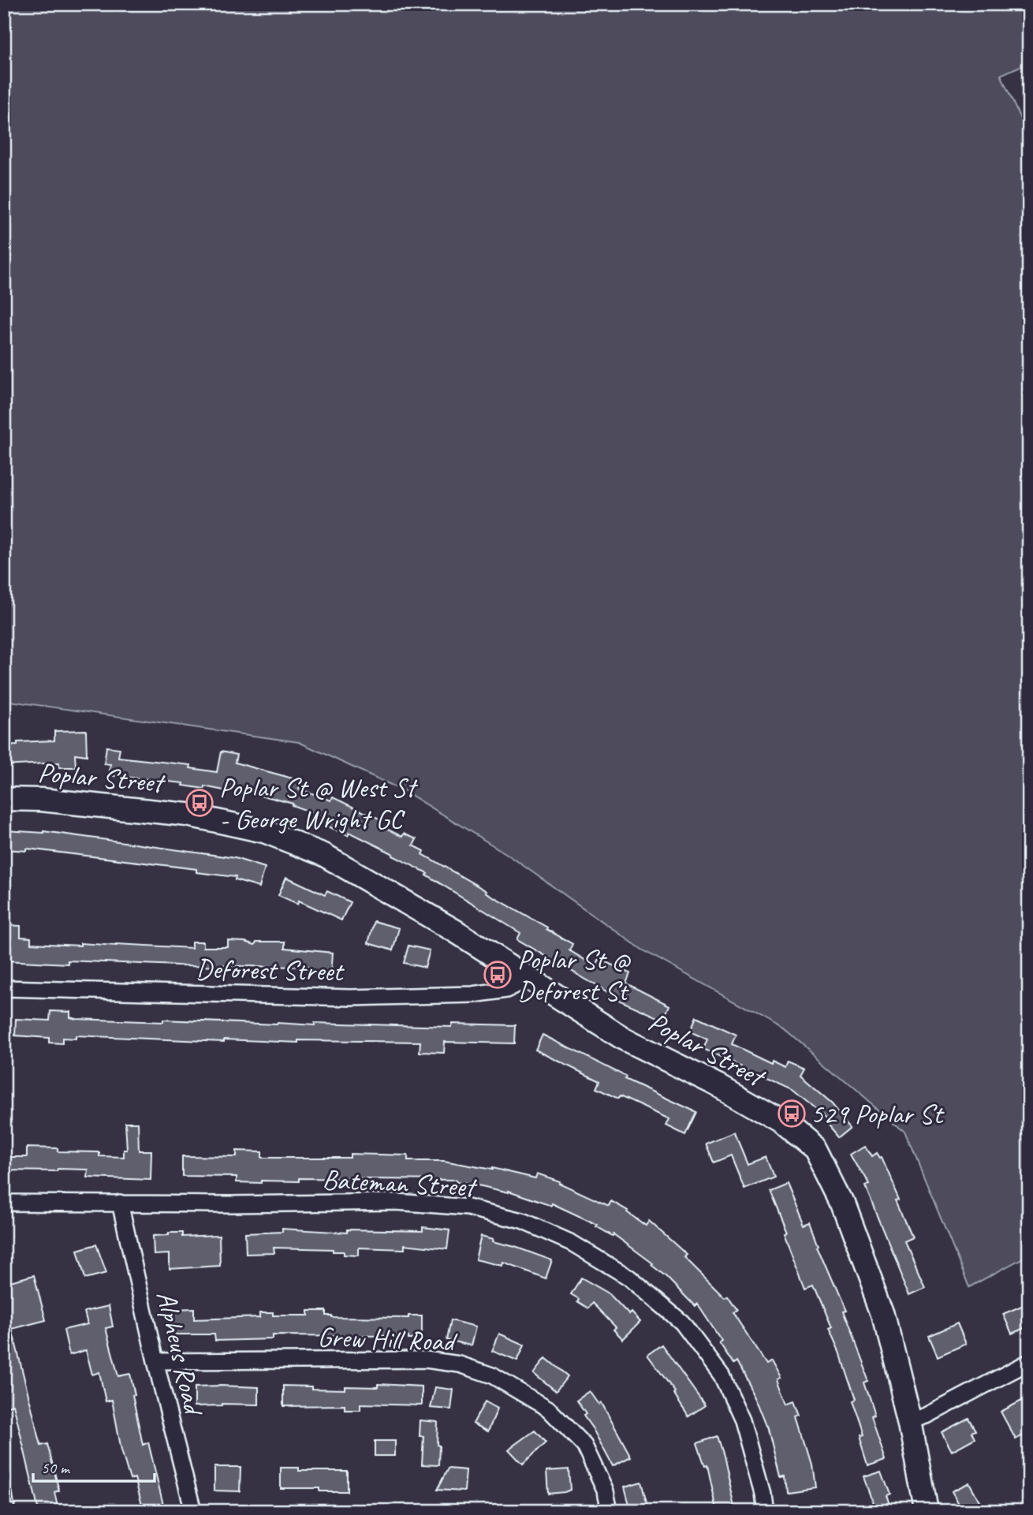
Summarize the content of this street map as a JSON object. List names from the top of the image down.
{
  "streets": {
    "street": [
      "Poplar Street",
      "Deforest Street",
      "Bateman Street",
      "Grew Hill Road",
      "Alpheus Road"
    ]
  },
  "crossings": [
    ["Poplar Street", "Deforest Street"],
    ["Bateman Street", "Alpheus Road"],
    ["Grew Hill Road", "Alpheus Road"]
  ],
  "places": {
    "bus stop": ["Poplar St @ West St - George Wright GC", "Poplar St @ Deforest St", "529 Poplar St"]
  },
  "scale_bar": "50 m"
}
